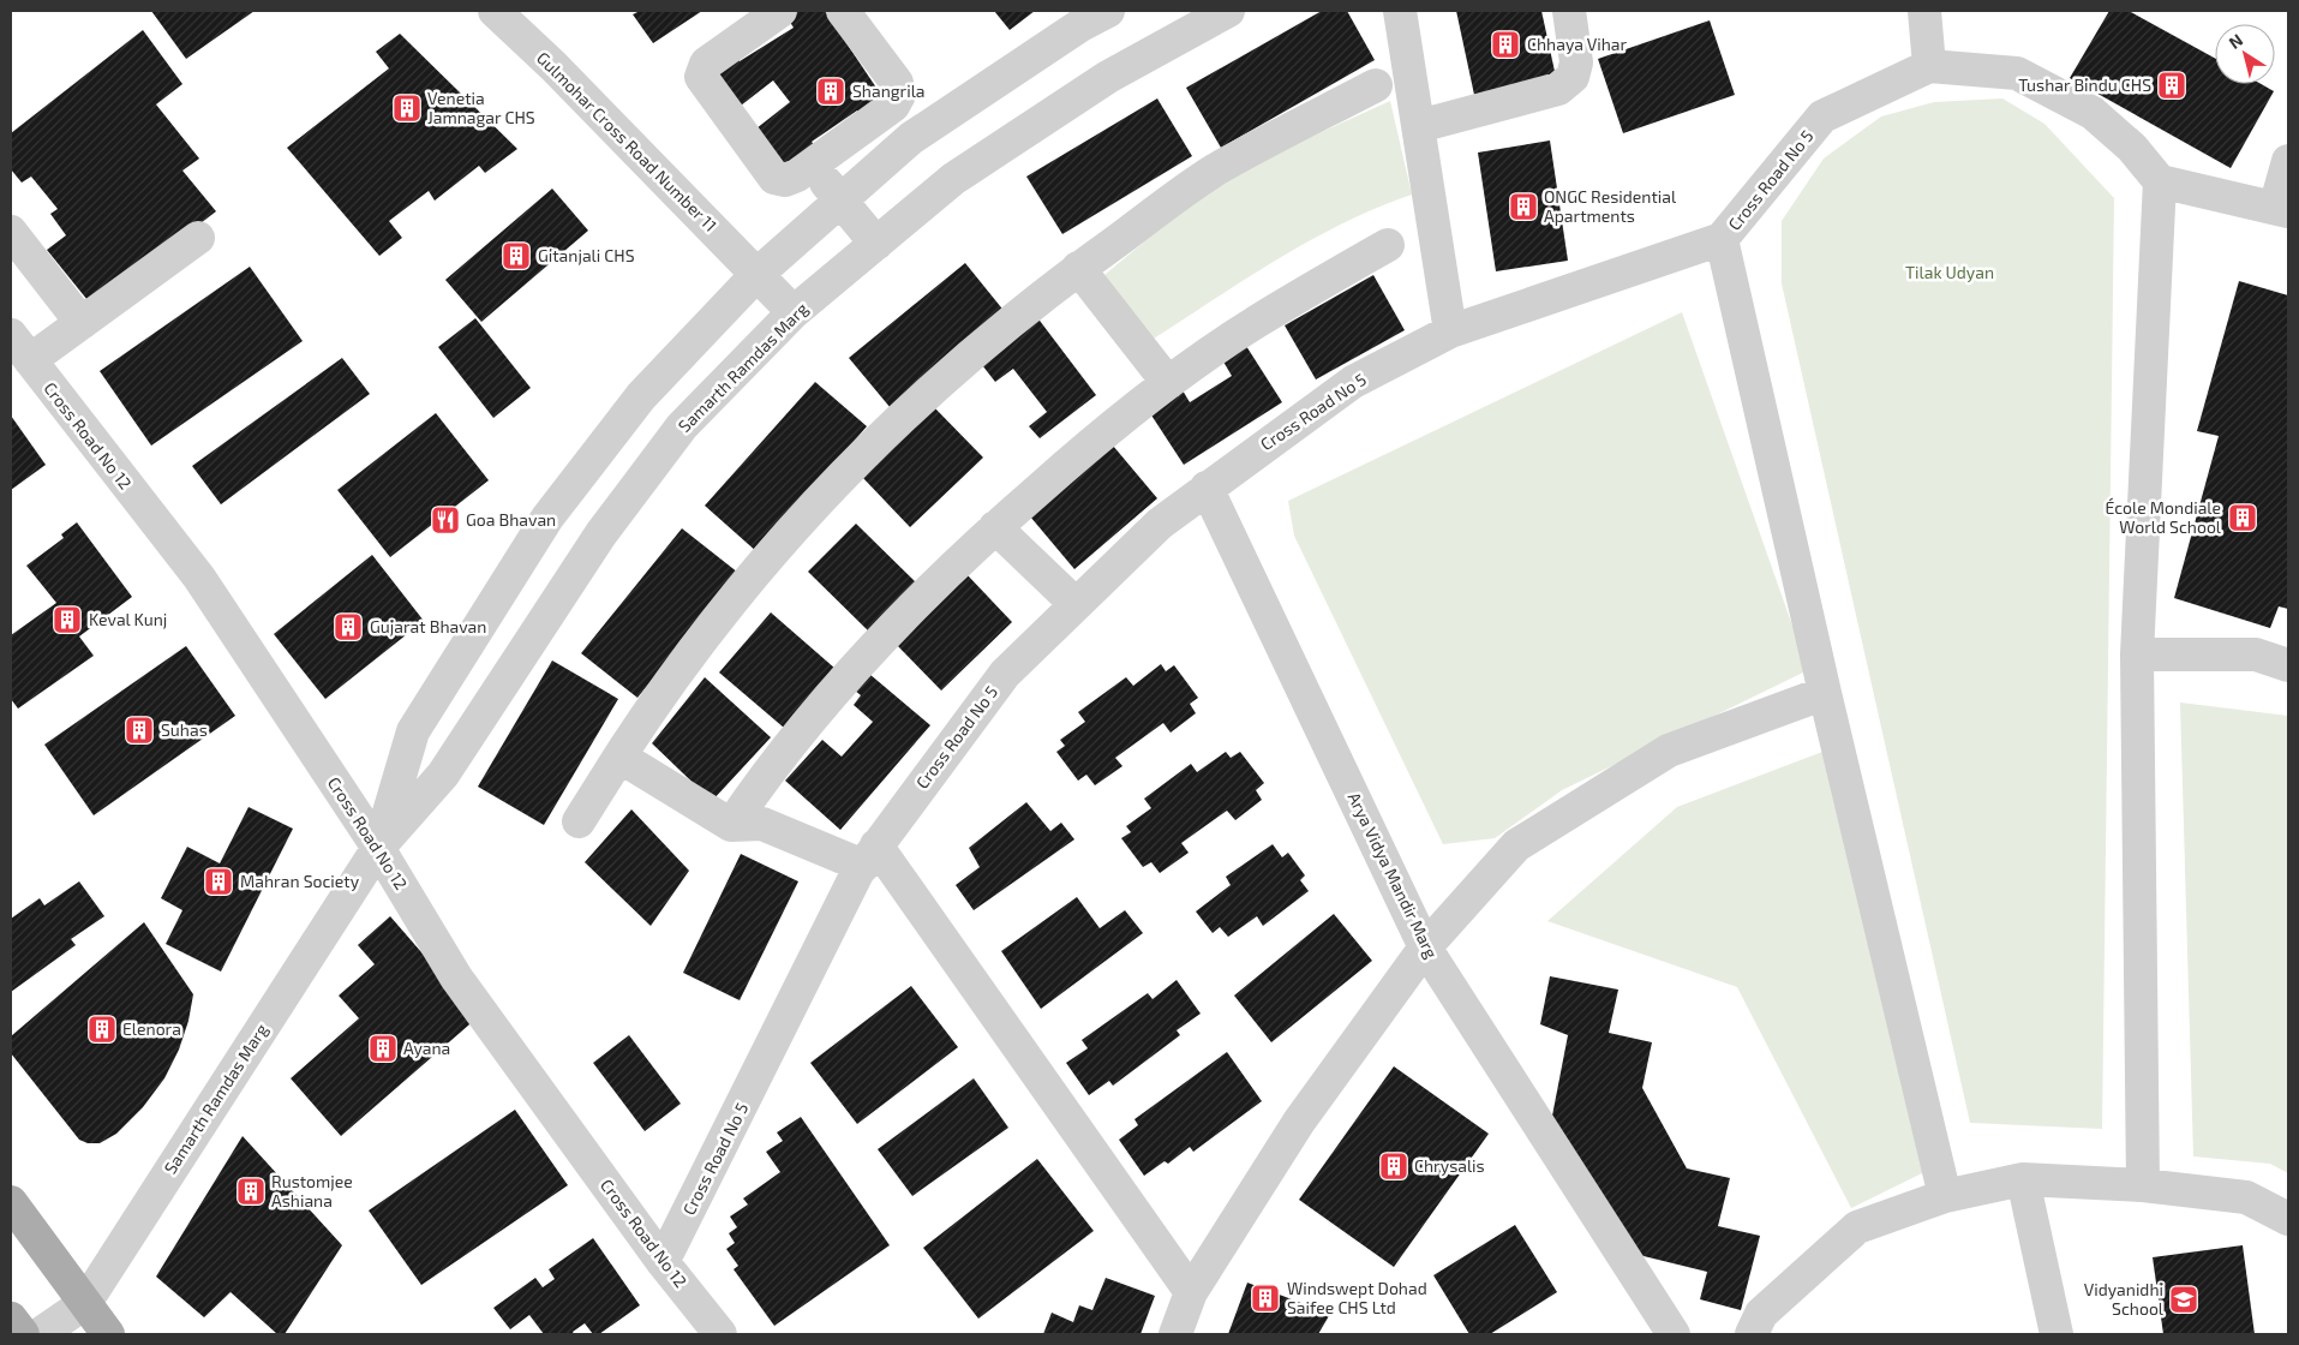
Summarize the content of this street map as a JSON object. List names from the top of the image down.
{
  "streets": {
    "street": [
      "Gulmohar Cross Road Number 11",
      "Cross Road No 5",
      "Samarth Ramdas Marg",
      "Cross Road No 12",
      "Arya Vidya Mandir Marg"
    ]
  },
  "crossings": [
    ["Gulmohar Cross Road Number 11", "Samarth Ramdas Marg"],
    ["Cross Road No 5", "Cross Road No 12"],
    ["Cross Road No 5", "Arya Vidya Mandir Marg"],
    ["Samarth Ramdas Marg", "Cross Road No 12"]
  ],
  "parks": ["Tilak Udyan"],
  "places": {
    "building": [
      "Chhaya Vihar",
      "Tushar Bindu CHS",
      "Shangrila",
      "Venetia Jamnagar CHS",
      "ONGC Residential Apartments",
      "Gitanjali CHS",
      "École Mondiale World School",
      "Keval Kunj",
      "Gujarat Bhavan",
      "Suhas",
      "Mahran Society",
      "Elenora",
      "Ayana",
      "Chrysalis",
      "Rustomjee Ashiana",
      "Windswept Dohad Saifee CHS Ltd"
    ],
    "restaurant": ["Goa Bhavan"],
    "school or university": ["Vidyanidhi School"]
  },
  "north": "top left"
}
